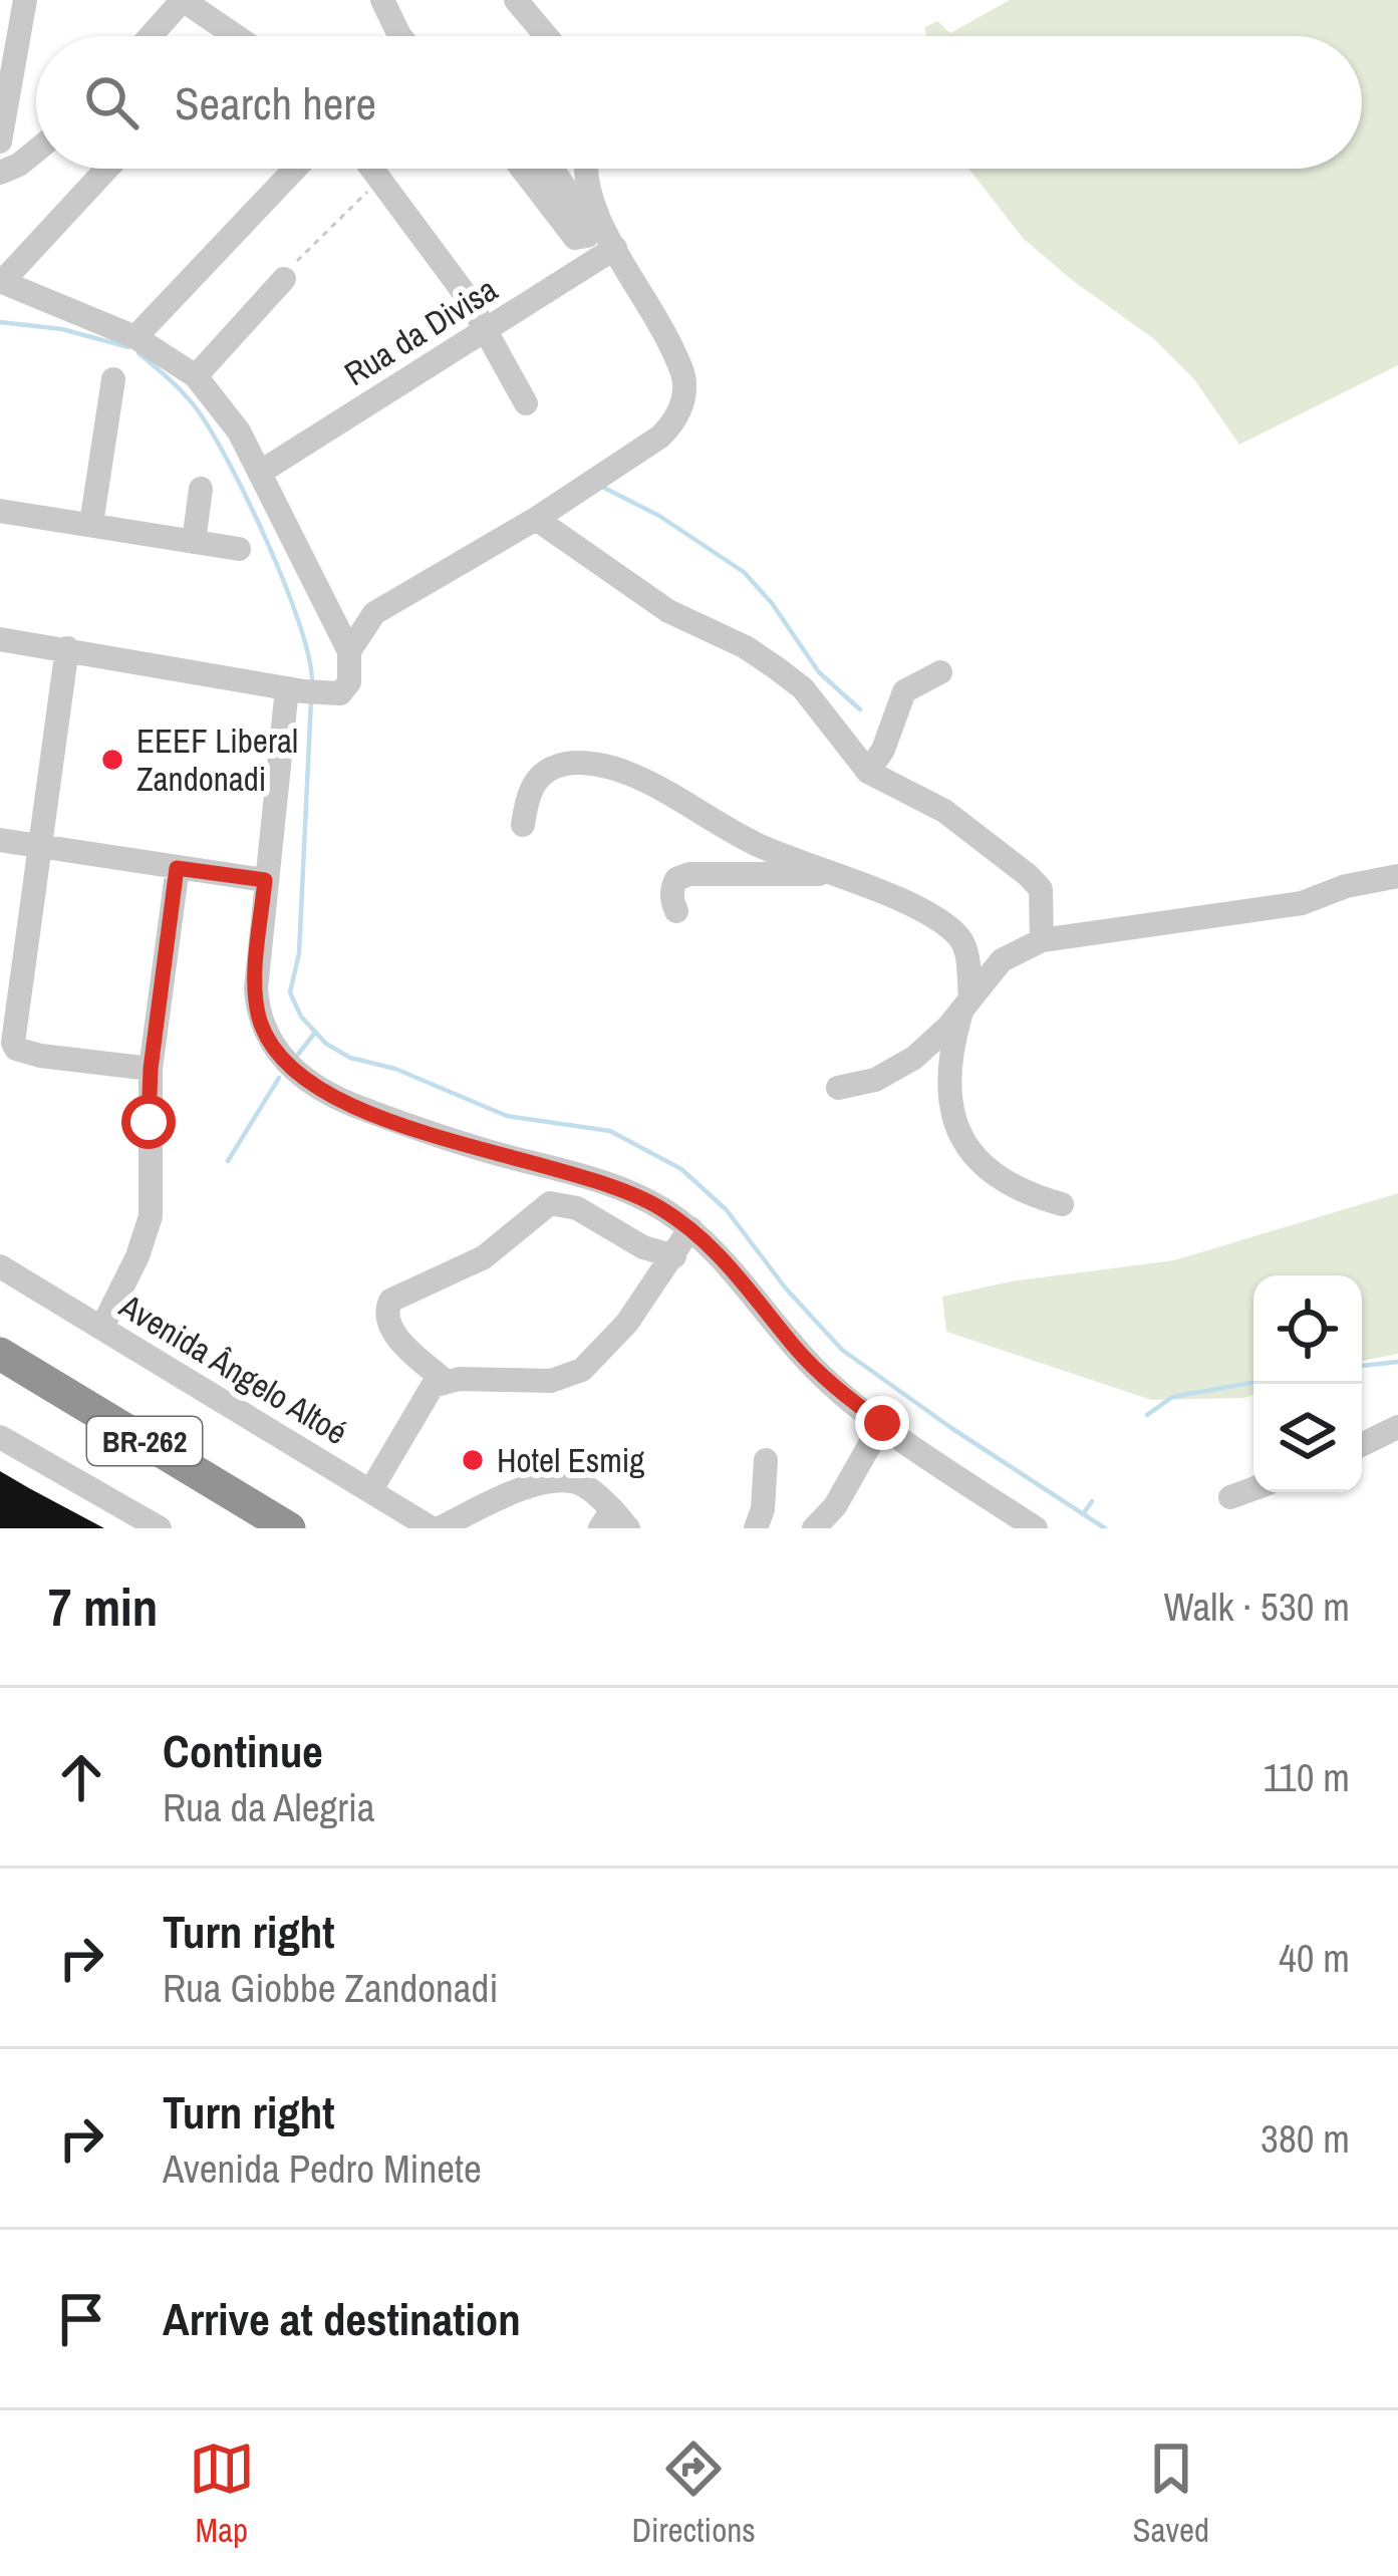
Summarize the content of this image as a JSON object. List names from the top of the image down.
{
  "streets": {
    "highway": ["BR-262"],
    "street": ["Rua da Divisa", "Avenida Ângelo Altoé"]
  },
  "places": ["EEEF Liberal Zandonadi", "Hotel Esmig"],
  "page": {
    "search": "Search here",
    "heading": ["7 min", "Walk · 530 m"],
    "list": [
      ["Continue", "Rua da Alegria", "110 m"],
      ["Turn right", "Rua Giobbe Zandonadi", "40 m"],
      ["Turn right", "Avenida Pedro Minete", "380 m"],
      "Arrive at destination"
    ],
    "nav": ["Map", "Directions", "Saved"]
  }
}
